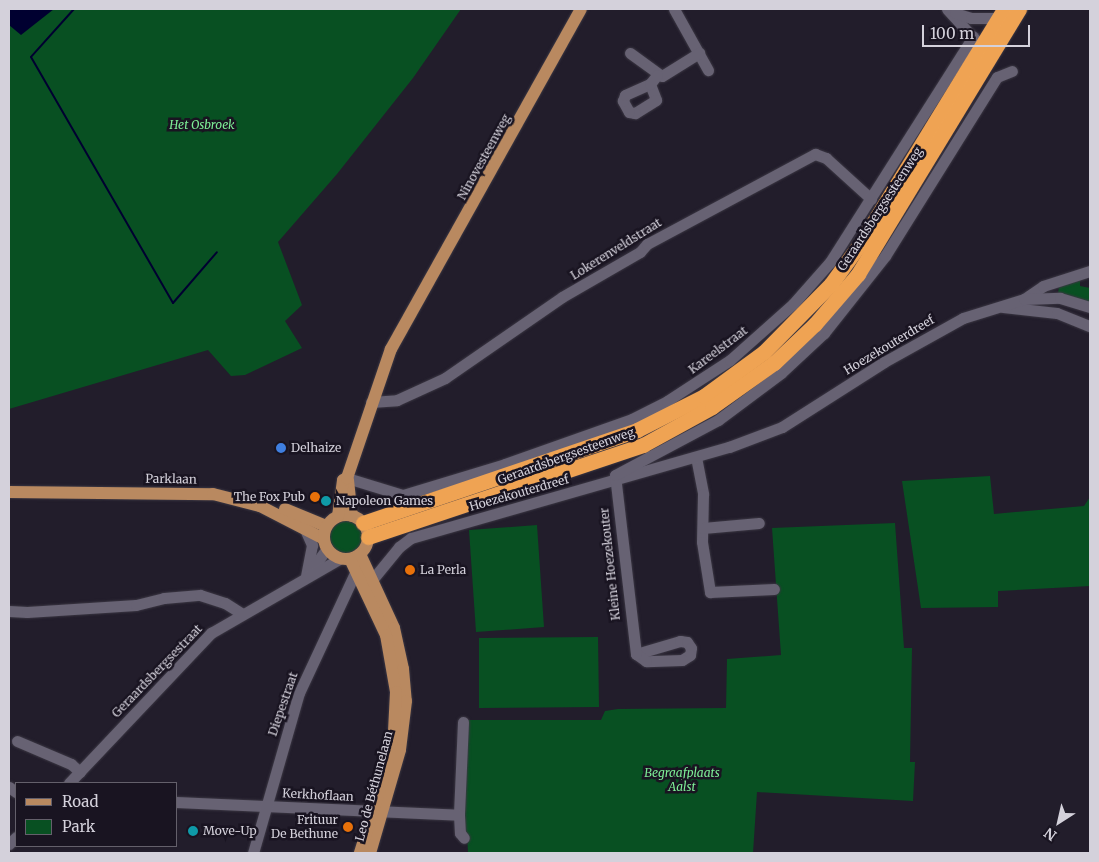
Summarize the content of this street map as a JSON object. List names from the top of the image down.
{
  "streets": {
    "highway": ["Geraardsbergsesteenweg"],
    "main road": ["Ninovesteenweg", "Parklaan", "Leo de Béthunelaan"],
    "street": [
      "Lokerenveldstraat",
      "Hoezekouterdreef",
      "Kareelstraat",
      "Kleine Hoezekouter",
      "Geraardsbergsestraat",
      "Diepestraat",
      "Kerkhoflaan"
    ]
  },
  "crossings": [
    ["Ninovesteenweg", "Lokerenveldstraat"],
    ["Geraardsbergsesteenweg", "Kareelstraat"],
    ["Lokerenveldstraat", "Kareelstraat"],
    ["Hoezekouterdreef", "Kleine Hoezekouter"],
    ["Hoezekouterdreef", "Leo de Béthunelaan"],
    ["Parklaan", "Geraardsbergsestraat"],
    ["Geraardsbergsestraat", "Leo de Béthunelaan"],
    ["Diepestraat", "Leo de Béthunelaan"],
    ["Diepestraat", "Kerkhoflaan"],
    ["Leo de Béthunelaan", "Kerkhoflaan"]
  ],
  "parks": ["Het Osbroek", "Begraafplaats Aalst"],
  "places": [
    "Delhaize",
    "The Fox Pub",
    "Napoleon Games",
    "La Perla",
    "Frituur De Bethune",
    "Move-Up"
  ],
  "legend": ["Road", "Park"],
  "scale_bar": "100 m",
  "north": "bottom left"
}
